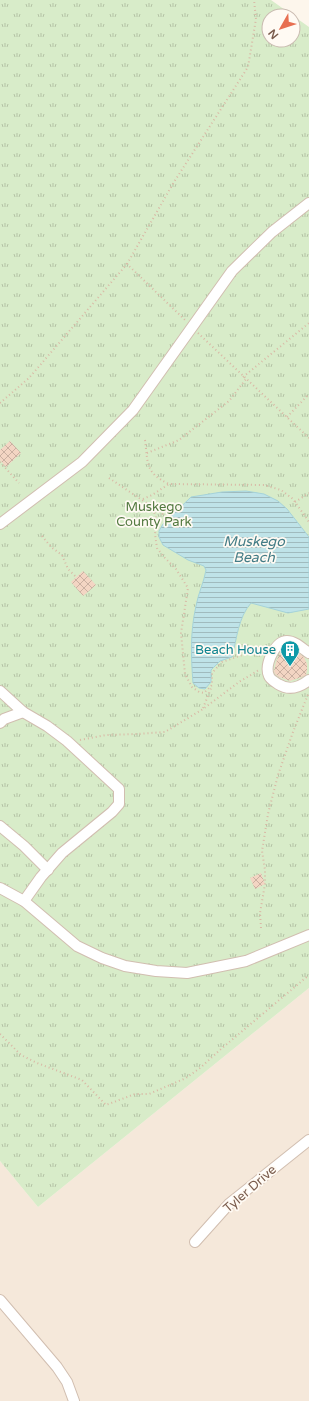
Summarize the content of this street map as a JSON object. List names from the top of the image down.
{
  "streets": {
    "street": ["Tyler Drive"]
  },
  "water": ["Muskego Beach"],
  "parks": ["Muskego County Park"],
  "places": {
    "building": ["Beach House"]
  },
  "north": "bottom left"
}
